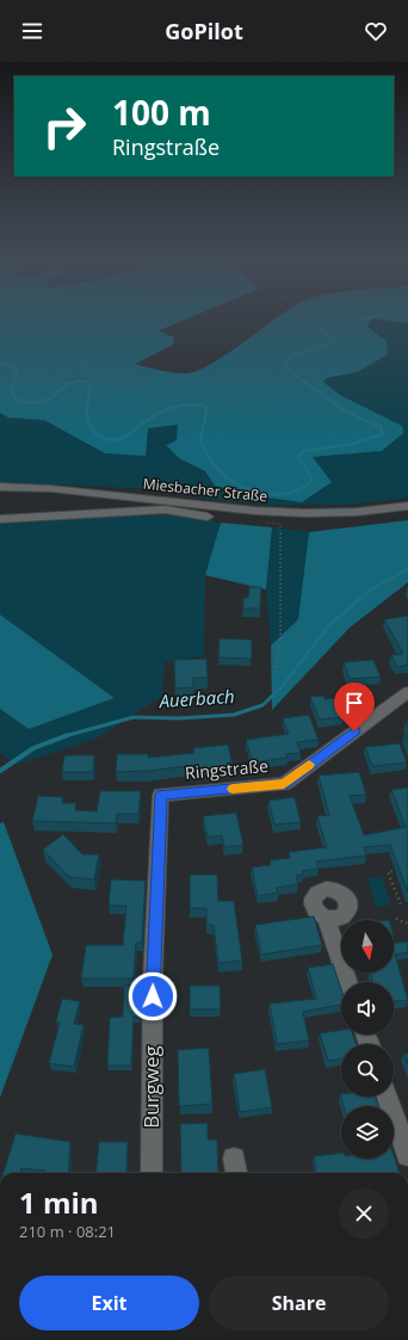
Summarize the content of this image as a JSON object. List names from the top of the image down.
{
  "streets": {
    "street": ["Miesbacher Straße", "Ringstraße", "Burgweg"]
  },
  "crossings": [
    ["Ringstraße", "Burgweg"]
  ],
  "water": ["Auerbach"],
  "north": "bottom",
  "page": {
    "header": "GoPilot",
    "turn": ["100 m", "Ringstraße"],
    "heading": ["1 min", "210 m · 08:21"],
    "buttons": ["Exit", "Share"]
  }
}
